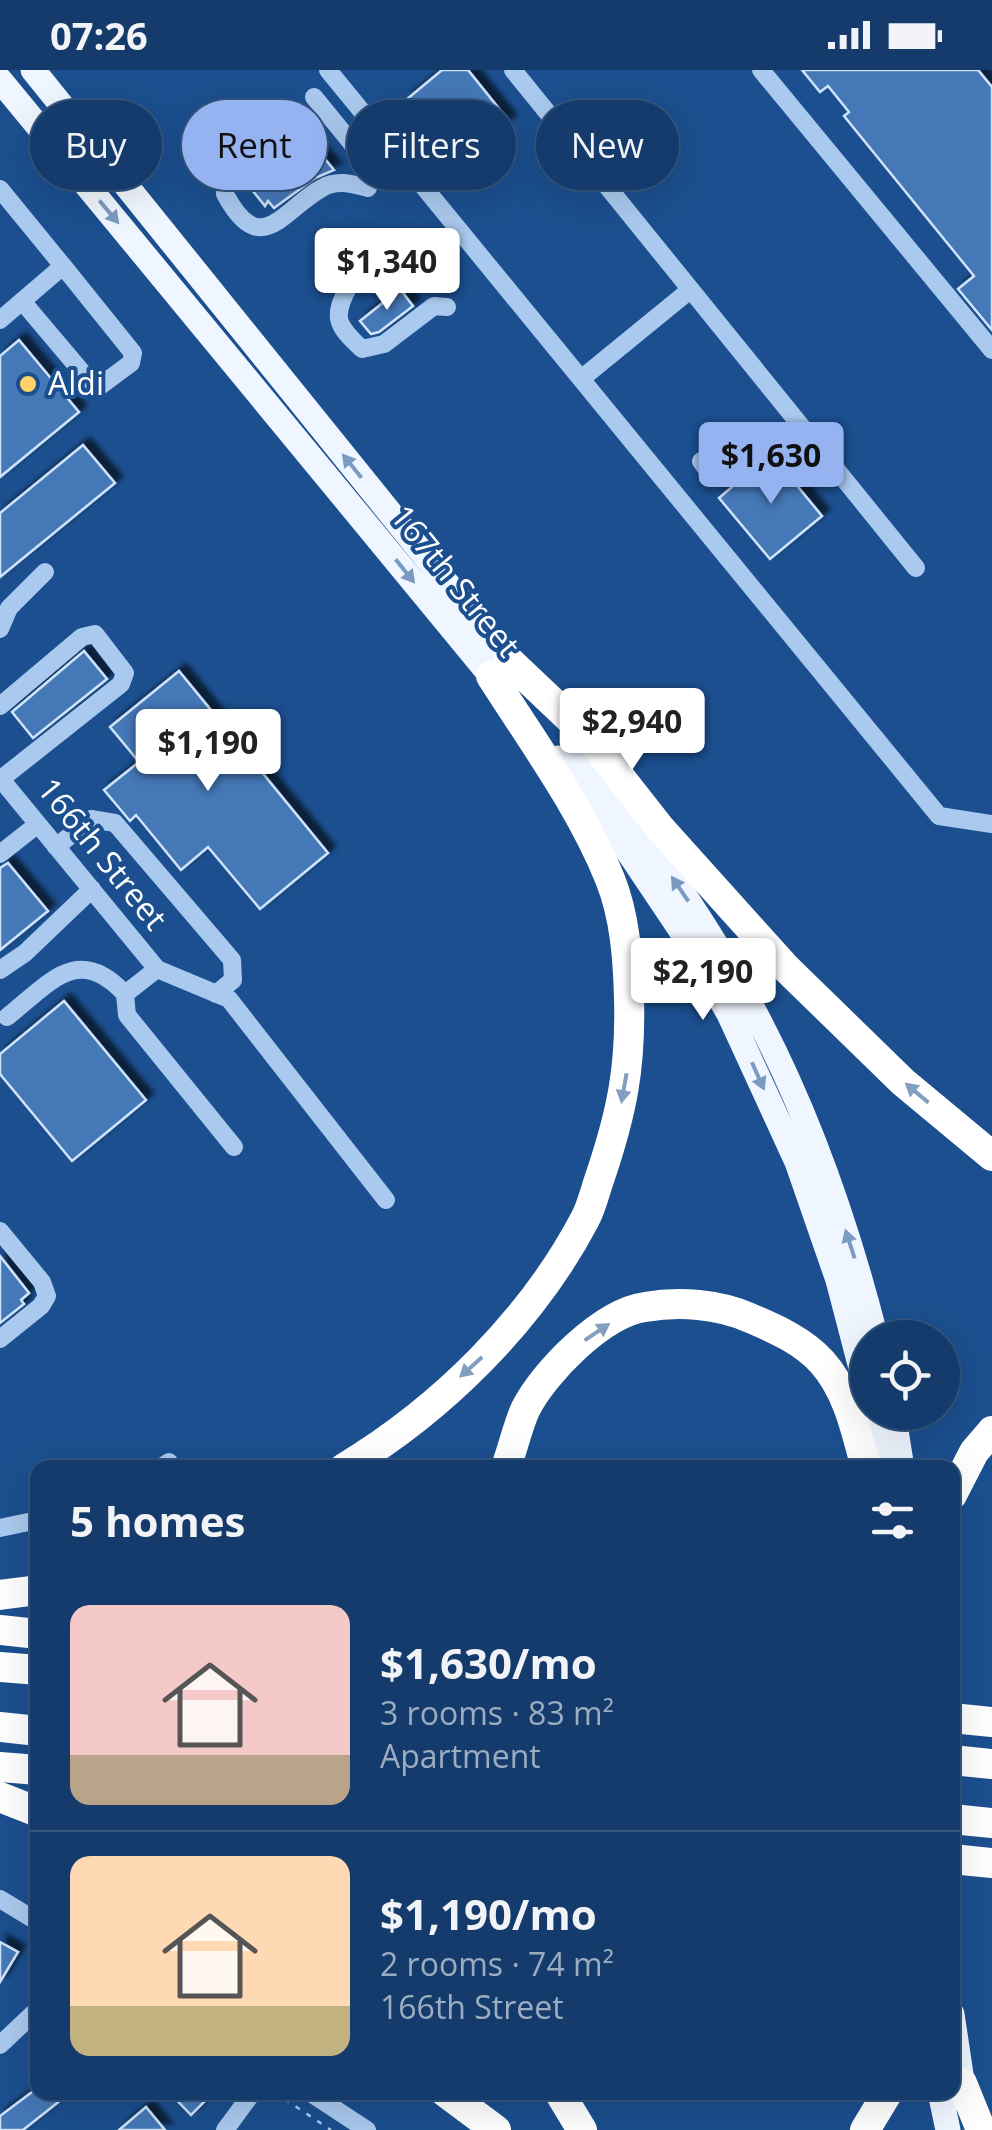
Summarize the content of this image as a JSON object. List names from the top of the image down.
{
  "streets": {
    "main road": ["167th Street"],
    "street": ["166th Street"]
  },
  "places": ["Aldi"],
  "page": {
    "status": "07:26",
    "chip": [
      "Buy",
      "Rent",
      "Filters",
      "New"
    ],
    "price": [
      "$1,340",
      "$1,630",
      "$2,940",
      "$1,190",
      "$2,190"
    ],
    "heading": "5 homes",
    "list": [
      {
        "name": "$1,630/mo",
        "note": "3 rooms · 83 m² · Apartment"
      },
      {
        "name": "$1,190/mo",
        "note": "2 rooms · 74 m² · 166th Street"
      }
    ]
  }
}
